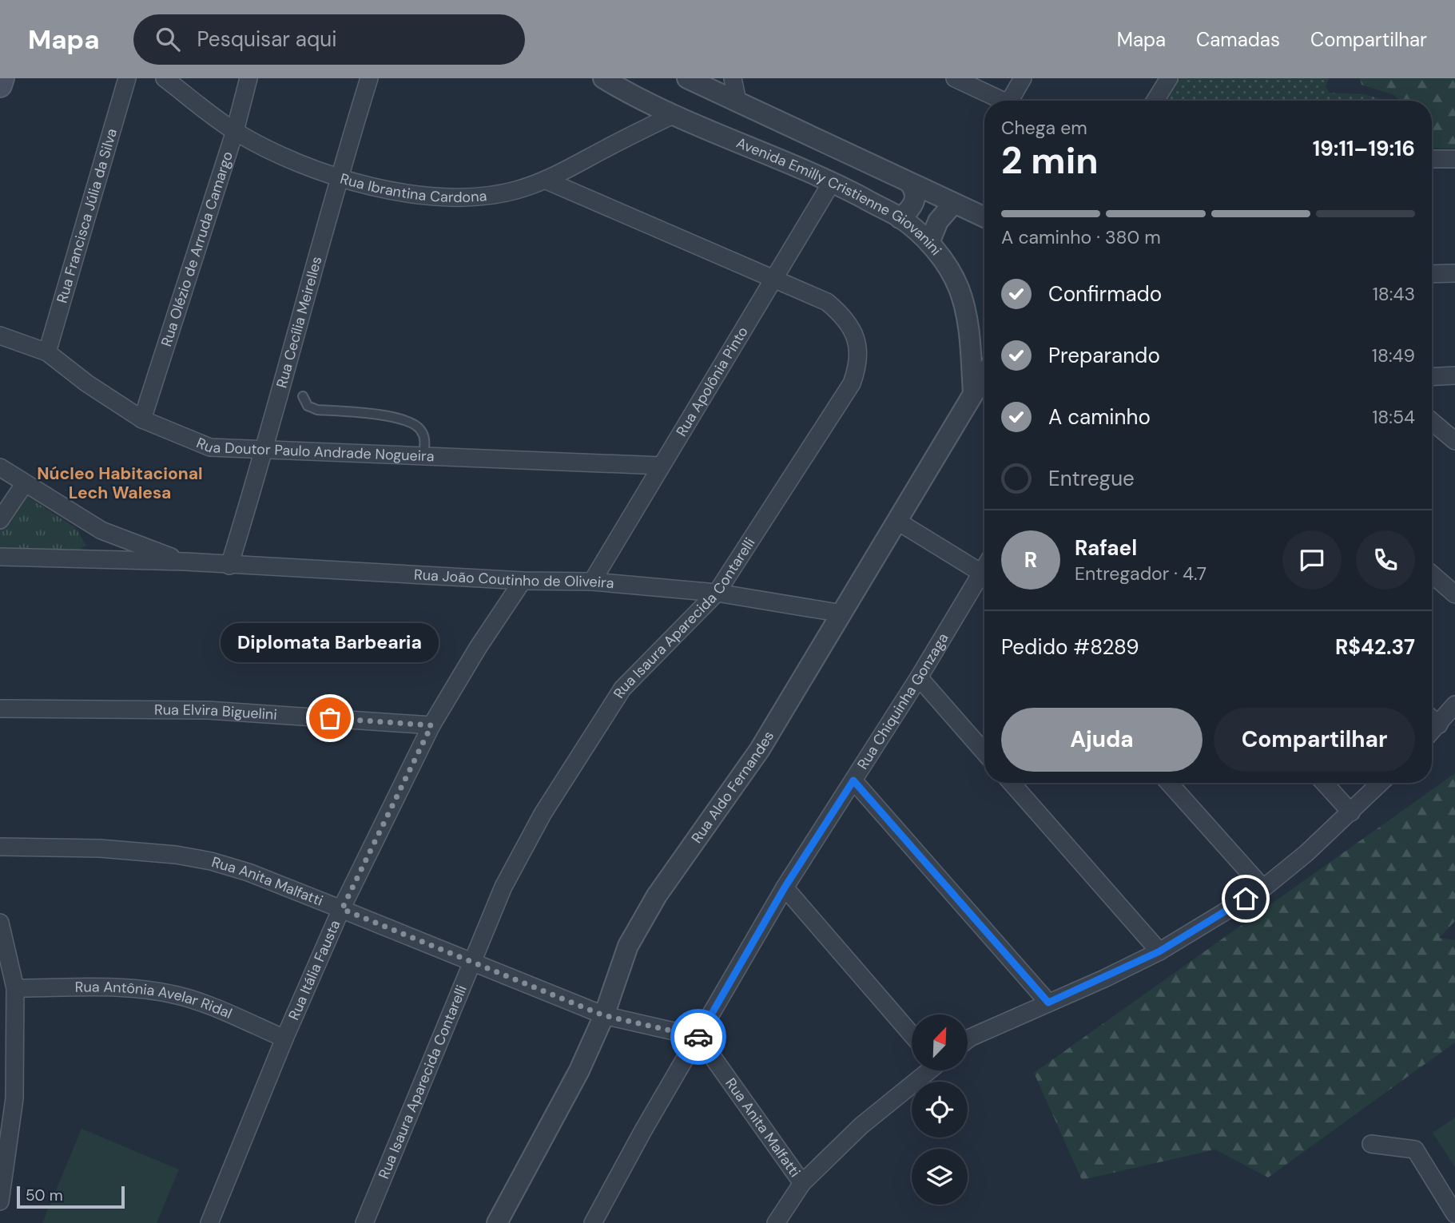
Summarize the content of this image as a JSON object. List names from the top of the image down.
{
  "streets": {
    "street": [
      "Rua Ibrantina Cardona",
      "Avenida Emilly Cristienne Giovanini",
      "Rua Francisca Júlia da Silva",
      "Rua Olézio de Arruda Camargo",
      "Rua Cecília Meirelles",
      "Rua Apolônia Pinto",
      "Rua Doutor Paulo Andrade Nogueira",
      "Rua João Coutinho de Oliveira",
      "Rua Isaura Aparecida Contarelli",
      "Rua Chiquinha Gonzaga",
      "Rua Elvira Biguelini",
      "Rua Aldo Fernandes",
      "Rua Anita Malfatti",
      "Rua Itália Fausta",
      "Rua Antônia Avelar Ridal"
    ]
  },
  "crossings": [
    ["Rua Ibrantina Cardona", "Avenida Emilly Cristienne Giovanini"],
    ["Rua Ibrantina Cardona", "Rua Olézio de Arruda Camargo"],
    ["Rua Ibrantina Cardona", "Rua Cecília Meirelles"],
    ["Rua Ibrantina Cardona", "Rua Isaura Aparecida Contarelli"],
    ["Avenida Emilly Cristienne Giovanini", "Rua Apolônia Pinto"],
    ["Avenida Emilly Cristienne Giovanini", "Rua Aldo Fernandes"],
    ["Rua Francisca Júlia da Silva", "Rua Doutor Paulo Andrade Nogueira"],
    ["Rua Olézio de Arruda Camargo", "Rua Doutor Paulo Andrade Nogueira"],
    ["Rua Cecília Meirelles", "Rua Doutor Paulo Andrade Nogueira"],
    ["Rua Cecília Meirelles", "Rua João Coutinho de Oliveira"],
    ["Rua Apolônia Pinto", "Rua Doutor Paulo Andrade Nogueira"],
    ["Rua Apolônia Pinto", "Rua João Coutinho de Oliveira"],
    ["Rua Apolônia Pinto", "Rua Isaura Aparecida Contarelli"],
    ["Rua João Coutinho de Oliveira", "Rua Isaura Aparecida Contarelli"],
    ["Rua João Coutinho de Oliveira", "Rua Aldo Fernandes"],
    ["Rua João Coutinho de Oliveira", "Rua Itália Fausta"],
    ["Rua Isaura Aparecida Contarelli", "Rua Anita Malfatti"],
    ["Rua Chiquinha Gonzaga", "Rua Anita Malfatti"],
    ["Rua Elvira Biguelini", "Rua Itália Fausta"],
    ["Rua Aldo Fernandes", "Rua Anita Malfatti"],
    ["Rua Anita Malfatti", "Rua Itália Fausta"],
    ["Rua Itália Fausta", "Rua Antônia Avelar Ridal"]
  ],
  "districts": ["Núcleo Habitacional Lech Walesa"],
  "places": ["Diplomata Barbearia"],
  "scale_bar": "50 m",
  "north": "top right",
  "page": {
    "header": "Mapa",
    "search": "Pesquisar aqui",
    "nav": ["Mapa", "Camadas", "Compartilhar"],
    "heading": ["2 min", "Chega em", "19:11–19:16"],
    "panel": [
      "Rafael",
      "Entregador · 4.7",
      "Pedido #8289",
      "R$42.37"
    ],
    "bar": "A caminho · 380 m",
    "list": [
      ["Confirmado", "18:43"],
      ["Preparando", "18:49"],
      ["A caminho", "18:54"],
      "Entregue"
    ],
    "round": "R",
    "bubble": "Diplomata Barbearia",
    "buttons": ["Ajuda", "Compartilhar"],
    "scale": "50 m"
  }
}
